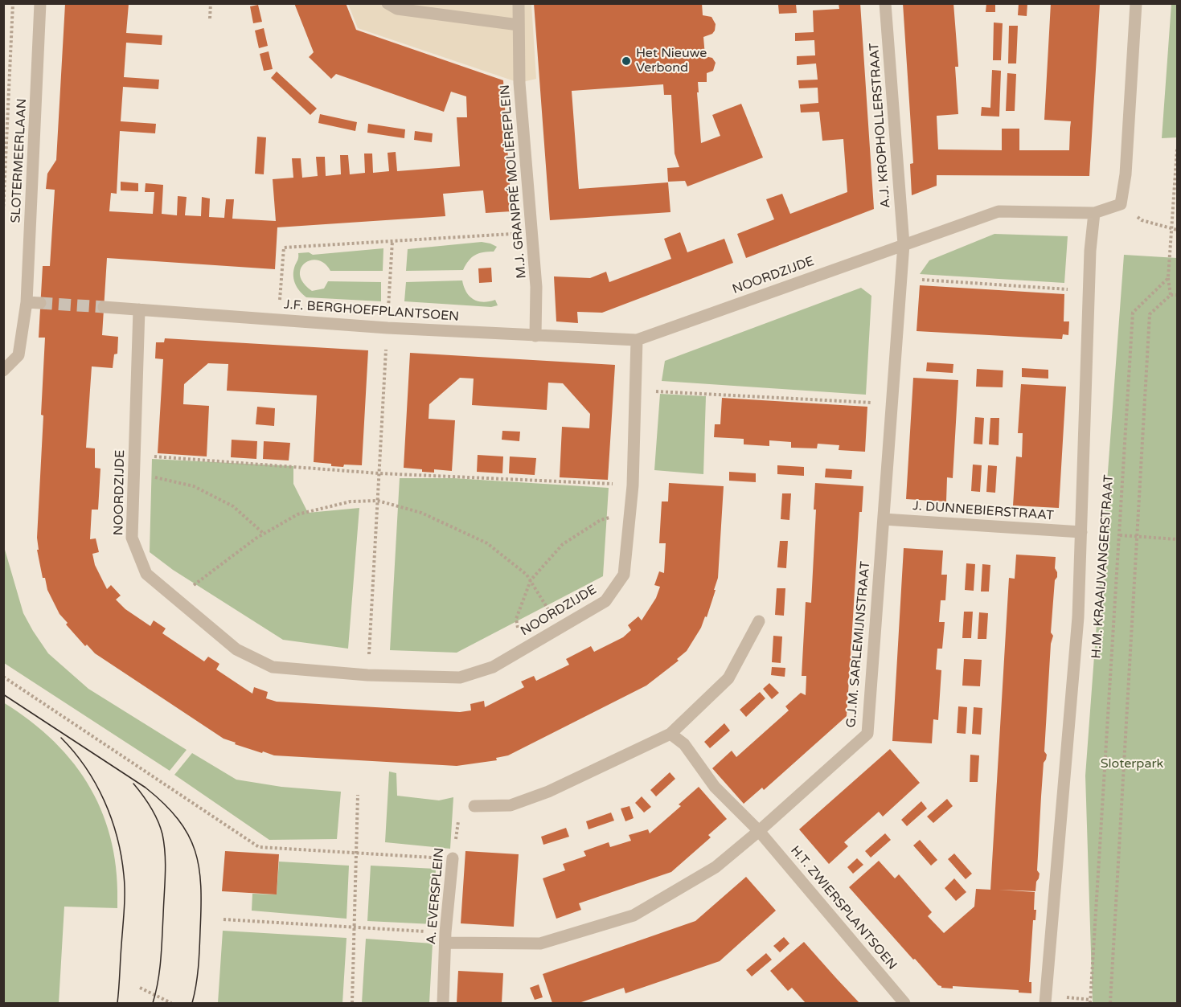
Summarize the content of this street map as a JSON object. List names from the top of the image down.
{
  "streets": {
    "street": [
      "A.J. KROPHOLLERSTRAAT",
      "SLOTERMEERLAAN",
      "M.J. GRANPRÉ MOLIÈREPLEIN",
      "NOORDZIJDE",
      "J.F. BERGHOEFPLANTSOEN",
      "J. DUNNEBIERSTRAAT",
      "H.M. KRAAIJVANGERSTRAAT",
      "G.J.M. SARLEMIJNSTRAAT",
      "A. EVERSPLEIN",
      "H.T. ZWIERSPLANTSOEN"
    ]
  },
  "crossings": [
    ["A.J. KROPHOLLERSTRAAT", "NOORDZIJDE"],
    ["A.J. KROPHOLLERSTRAAT", "G.J.M. SARLEMIJNSTRAAT"],
    ["M.J. GRANPRÉ MOLIÈREPLEIN", "J.F. BERGHOEFPLANTSOEN"],
    ["NOORDZIJDE", "J.F. BERGHOEFPLANTSOEN"],
    ["NOORDZIJDE", "H.M. KRAAIJVANGERSTRAAT"],
    ["NOORDZIJDE", "G.J.M. SARLEMIJNSTRAAT"],
    ["J. DUNNEBIERSTRAAT", "H.M. KRAAIJVANGERSTRAAT"],
    ["J. DUNNEBIERSTRAAT", "G.J.M. SARLEMIJNSTRAAT"],
    ["G.J.M. SARLEMIJNSTRAAT", "A. EVERSPLEIN"],
    ["G.J.M. SARLEMIJNSTRAAT", "H.T. ZWIERSPLANTSOEN"]
  ],
  "parks": ["Sloterpark"],
  "places": ["Het Nieuwe Verbond"]
}
